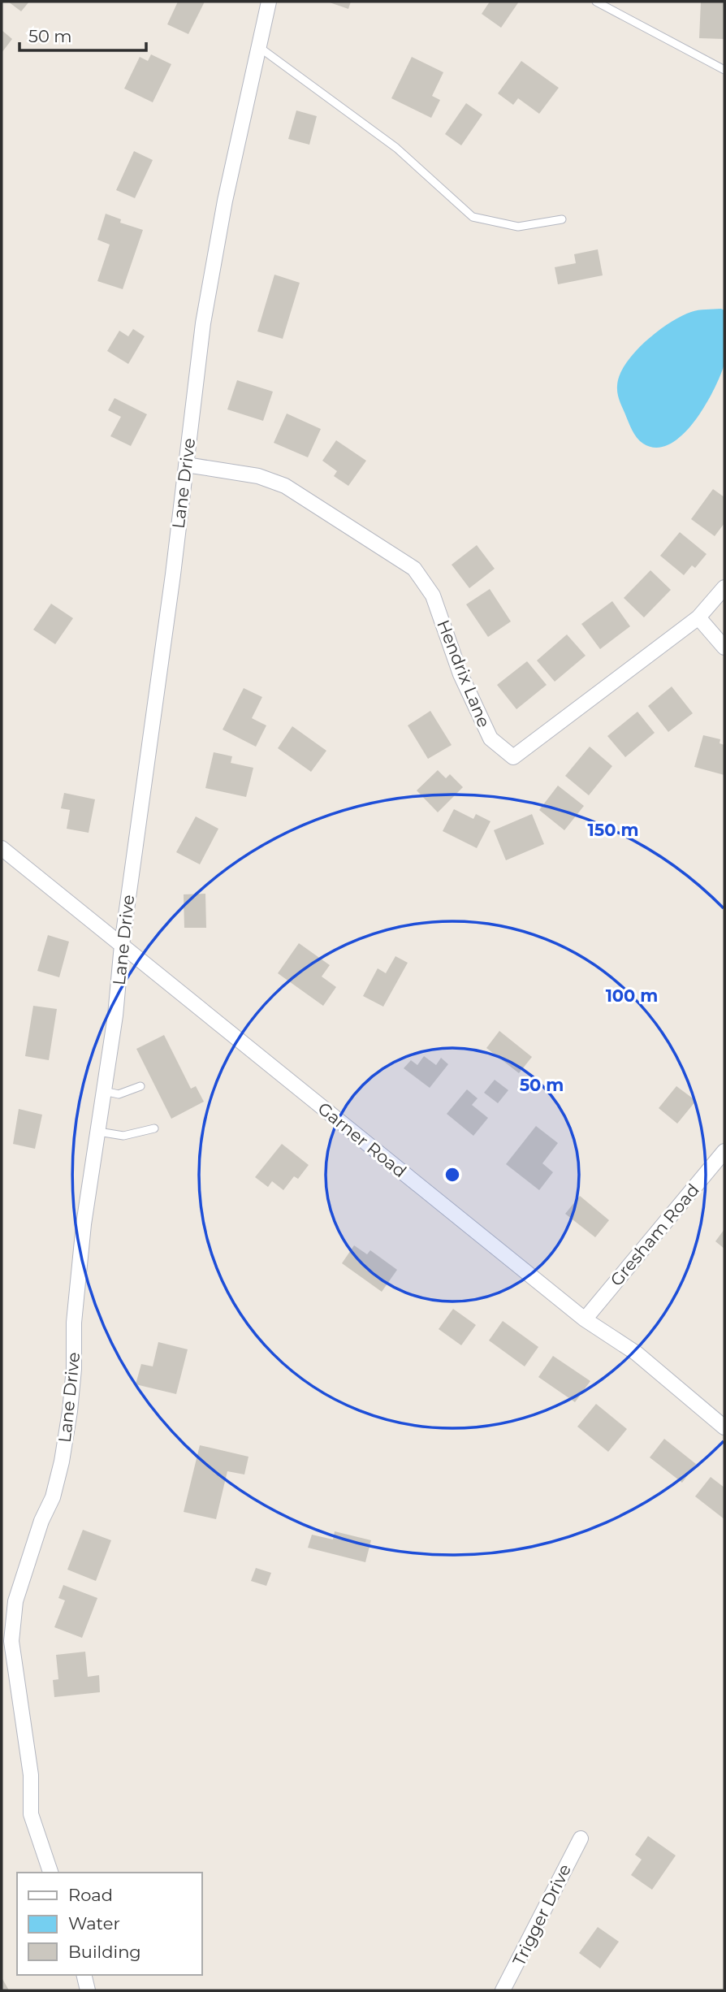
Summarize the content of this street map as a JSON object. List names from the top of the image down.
{
  "streets": {
    "street": [
      "Lane Drive",
      "Hendrix Lane",
      "Garner Road",
      "Gresham Road",
      "Trigger Drive"
    ]
  },
  "crossings": [
    ["Lane Drive", "Hendrix Lane"],
    ["Lane Drive", "Garner Road"],
    ["Garner Road", "Gresham Road"]
  ],
  "legend": ["Road", "Water", "Building"],
  "scale_bar": "50 m",
  "rings": ["150 m", "100 m", "50 m"]
}
